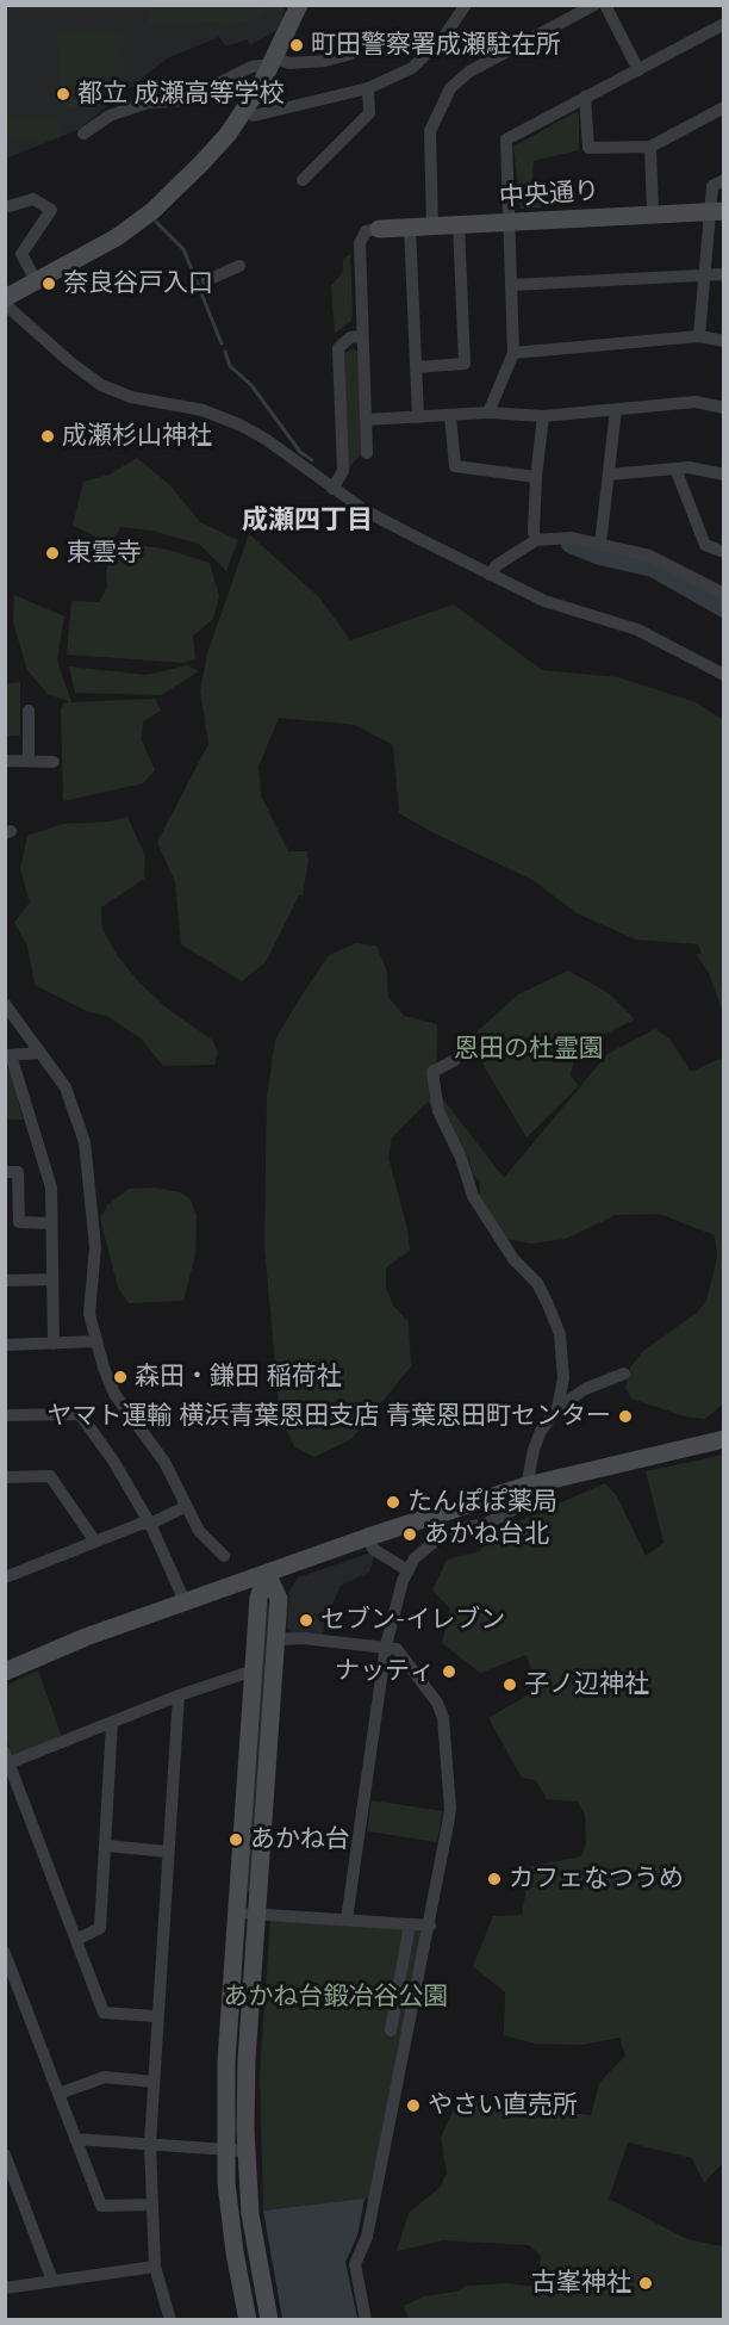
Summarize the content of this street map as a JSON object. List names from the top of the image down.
{
  "streets": {
    "street": ["中央通り"]
  },
  "districts": ["成瀬四丁目"],
  "parks": ["恩田の杜霊園", "あかね台鍛冶谷公園"],
  "places": [
    "町田警察署成瀬駐在所",
    "都立 成瀬高等学校",
    "奈良谷戸入口",
    "成瀬杉山神社",
    "東雲寺",
    "森田・鎌田 稲荷社",
    "ヤマト運輸 横浜青葉恩田支店 青葉恩田町センター",
    "たんぽぽ薬局",
    "あかね台北",
    "セブン-イレブン",
    "ナッティ",
    "子ノ辺神社",
    "あかね台",
    "カフェなつうめ",
    "やさい直売所",
    "古峯神社"
  ]
}
